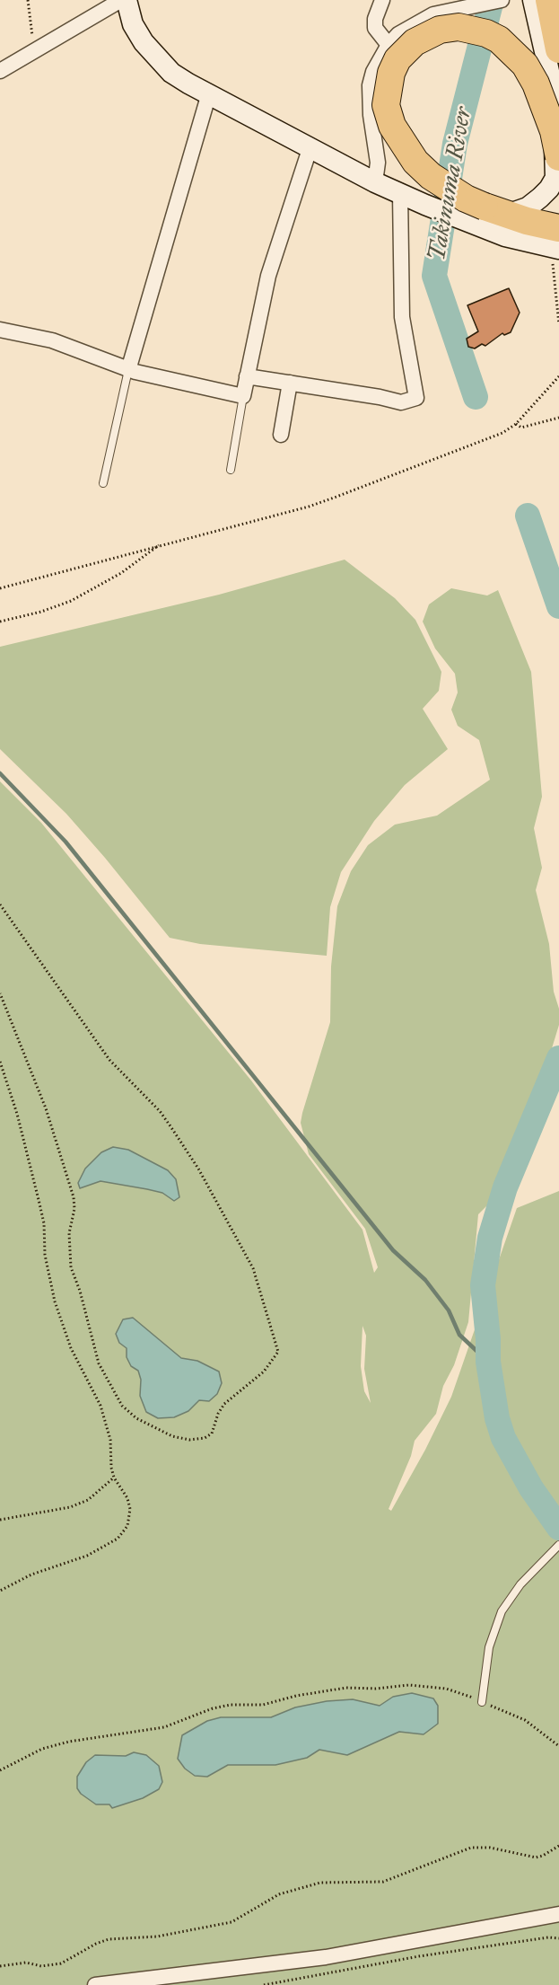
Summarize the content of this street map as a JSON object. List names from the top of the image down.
{
  "water": ["Takinuma River"]
}
